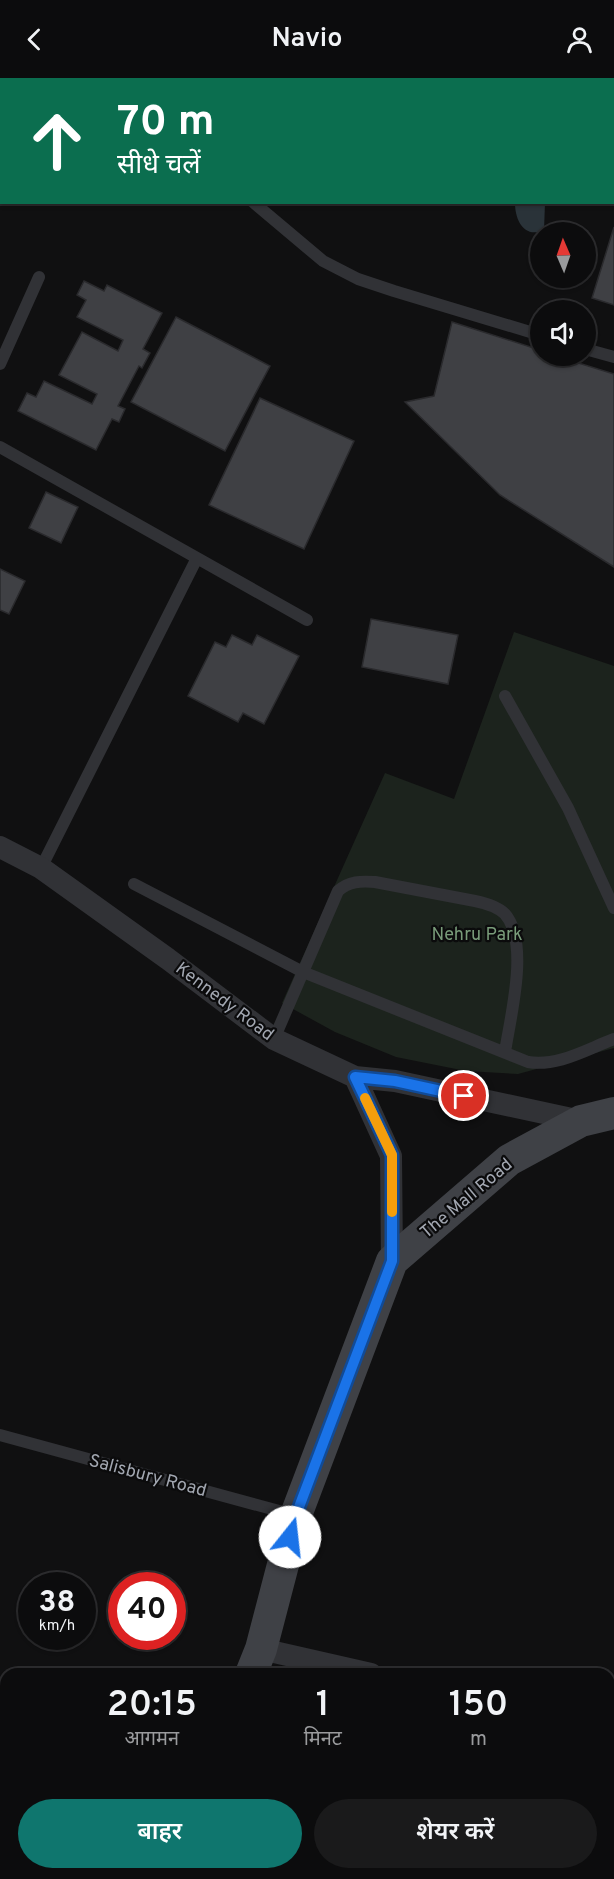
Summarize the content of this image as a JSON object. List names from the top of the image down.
{
  "streets": {
    "street": ["Kennedy Road", "The Mall Road"],
    "lane": ["Salisbury Road"]
  },
  "crossings": [
    ["Kennedy Road", "The Mall Road"],
    ["The Mall Road", "Salisbury Road"]
  ],
  "parks": ["Nehru Park"],
  "north": "top",
  "page": {
    "header": "Navio",
    "turn": ["70 m", "सीधे चलें"],
    "speed": "38 km/h",
    "limit": "40",
    "eta": [
      "20:15",
      "आगमन",
      "1",
      "मिनट",
      "150",
      "m"
    ],
    "buttons": ["बाहर", "शेयर करें"]
  }
}
